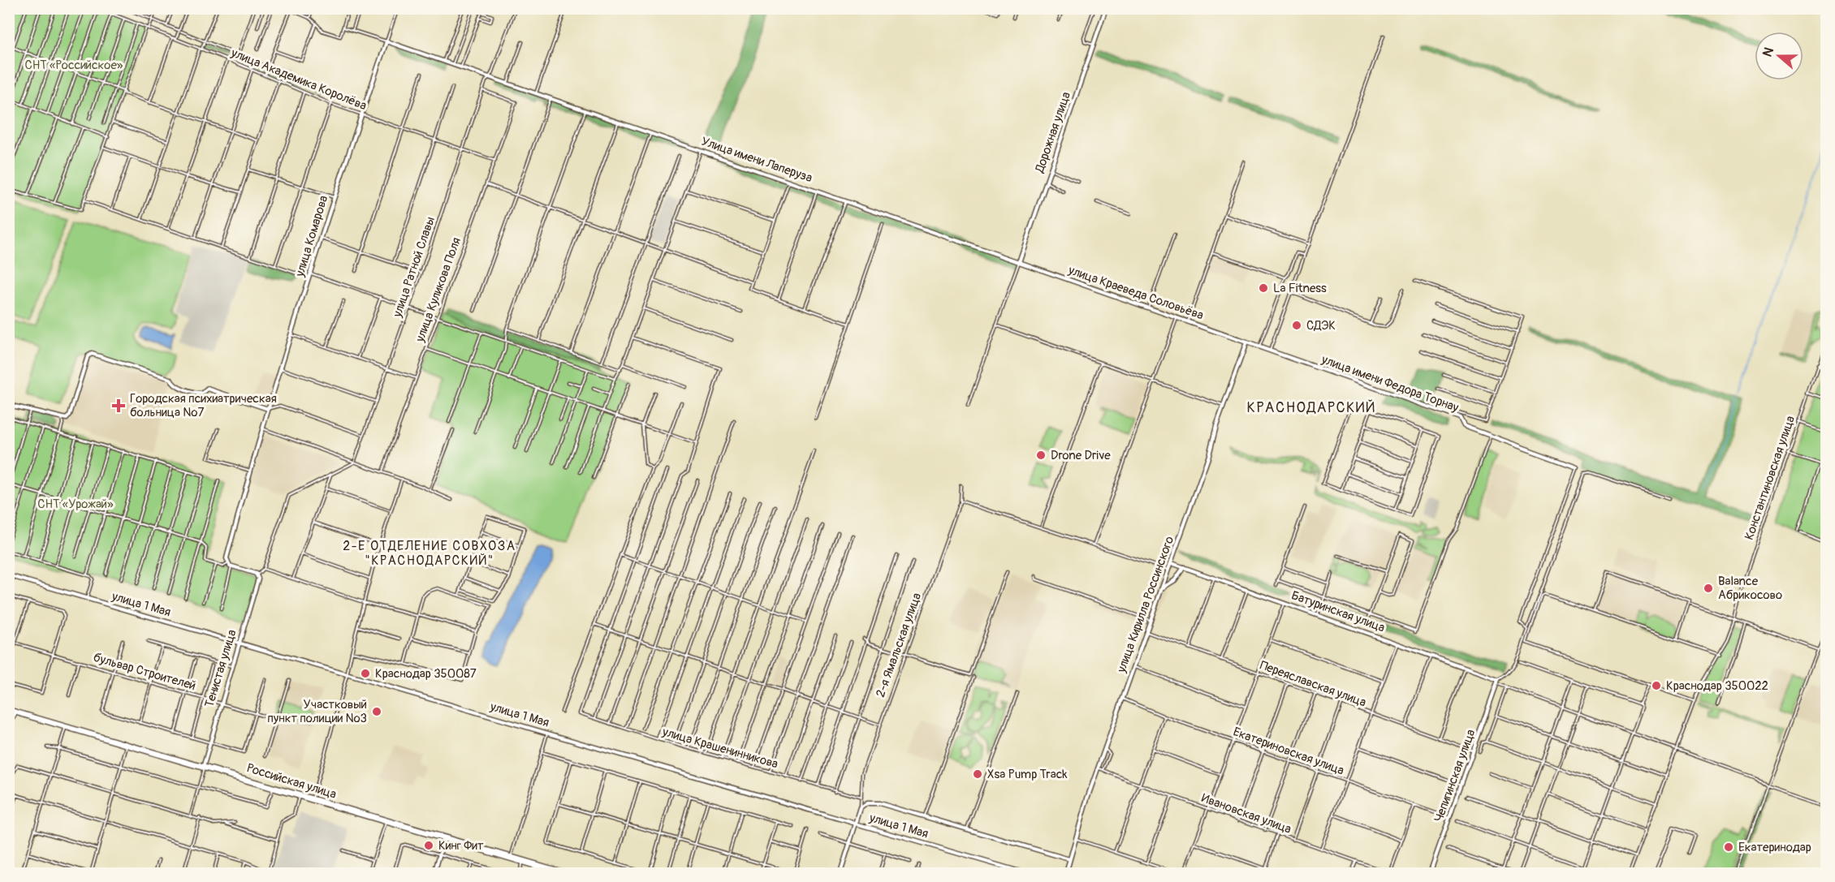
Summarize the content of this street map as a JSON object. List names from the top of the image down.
{
  "streets": {
    "street": [
      "улица Академика Королёва",
      "Дорожная улица",
      "Улица имени Лаперуза",
      "улица Комарова",
      "улица Ратной Славы",
      "улица Куликова Поля",
      "улица Краеведа Соловьёва",
      "улица имени Федора Торнау",
      "Константиновская улица",
      "улица 1 Мая",
      "улица Кирилла Россинского",
      "Батуринская улица",
      "2-я Ямальская улица",
      "Тенистая улица",
      "бульвар Строителей",
      "Переяславская улица",
      "улица Крашенинникова",
      "Екатериновская улица",
      "Чепигинская улица",
      "Российская улица",
      "Ивановская улица"
    ]
  },
  "crossings": [
    ["улица Академика Королёва", "улица Комарова"],
    ["улица Академика Королёва", "улица Ратной Славы"],
    ["улица Академика Королёва", "улица Куликова Поля"],
    ["Дорожная улица", "Улица имени Лаперуза"],
    ["Дорожная улица", "улица Краеведа Соловьёва"],
    ["Улица имени Лаперуза", "улица Комарова"],
    ["Улица имени Лаперуза", "улица Ратной Славы"],
    ["Улица имени Лаперуза", "улица Краеведа Соловьёва"],
    ["улица Ратной Славы", "улица Куликова Поля"],
    ["улица Краеведа Соловьёва", "улица имени Федора Торнау"],
    ["улица Краеведа Соловьёва", "улица Кирилла Россинского"],
    ["улица имени Федора Торнау", "улица Кирилла Россинского"],
    ["улица 1 Мая", "Тенистая улица"],
    ["улица Кирилла Россинского", "Батуринская улица"],
    ["улица Кирилла Россинского", "Переяславская улица"],
    ["улица Кирилла Россинского", "Екатериновская улица"],
    ["улица Кирилла Россинского", "Ивановская улица"],
    ["Батуринская улица", "Чепигинская улица"],
    ["2-я Ямальская улица", "улица Крашенинникова"],
    ["Тенистая улица", "бульвар Строителей"],
    ["Тенистая улица", "Российская улица"],
    ["Переяславская улица", "Чепигинская улица"],
    ["Екатериновская улица", "Чепигинская улица"]
  ],
  "districts": ["КРАСНОДАРСКИЙ", "2-Е ОТДЕЛЕНИЕ СОВХОЗА \"КРАСНОДАРСКИЙ\""],
  "parks": ["СНТ «Российское»", "СНТ «Урожай»"],
  "places": {
    "other": [
      "La Fitness",
      "СДЭК",
      "Drone Drive",
      "Balance Абрикосово",
      "Краснодар 350087",
      "Краснодар 350022",
      "Участковый пункт полиции №3",
      "Xsa Pump Track",
      "Кинг Фит",
      "Екатеринодар"
    ],
    "health": ["Городская психиатрическая больница №7"]
  },
  "north": "left"
}
